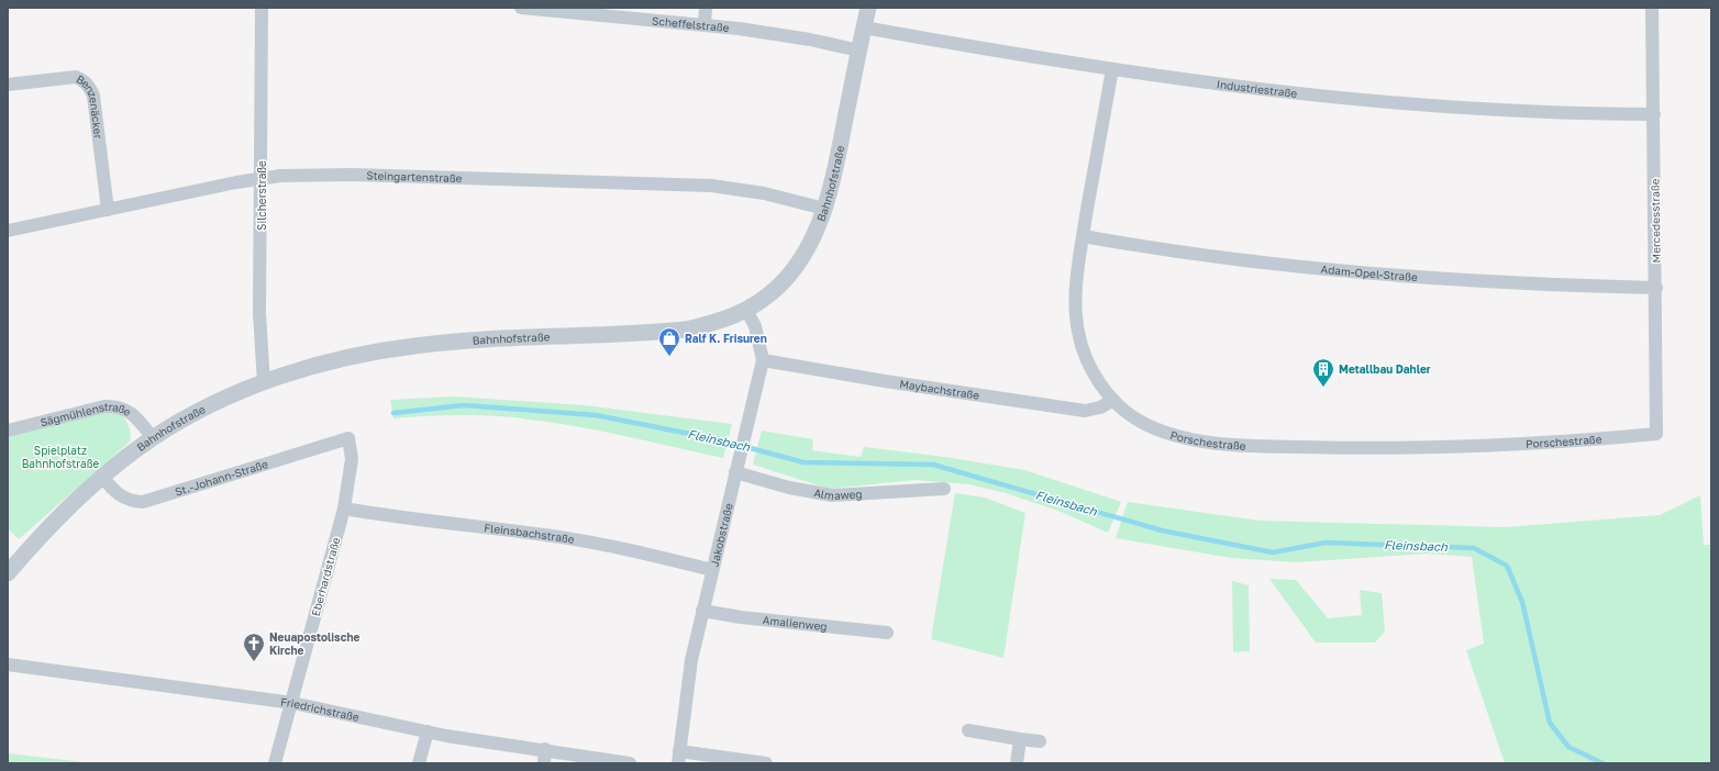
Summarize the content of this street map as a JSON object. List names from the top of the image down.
{
  "streets": {
    "street": [
      "Scheffelstraße",
      "Industriestraße",
      "Benzenäcker",
      "Steingartenstraße",
      "Bahnhofstraße",
      "Silcherstraße",
      "Mercedesstraße",
      "Adam-Opel-Straße",
      "Maybachstraße",
      "Sägmühlenstraße",
      "Porschestraße",
      "St.-Johann-Straße",
      "Almaweg",
      "Fleinsbachstraße",
      "Jakobstraße",
      "Eberhardstraße",
      "Amalienweg",
      "Friedrichstraße"
    ]
  },
  "crossings": [
    ["Scheffelstraße", "Bahnhofstraße"],
    ["Industriestraße", "Bahnhofstraße"],
    ["Industriestraße", "Mercedesstraße"],
    ["Industriestraße", "Porschestraße"],
    ["Benzenäcker", "Steingartenstraße"],
    ["Steingartenstraße", "Bahnhofstraße"],
    ["Steingartenstraße", "Silcherstraße"],
    ["Bahnhofstraße", "Silcherstraße"],
    ["Bahnhofstraße", "Sägmühlenstraße"],
    ["Bahnhofstraße", "St.-Johann-Straße"],
    ["Bahnhofstraße", "Jakobstraße"],
    ["Mercedesstraße", "Adam-Opel-Straße"],
    ["Mercedesstraße", "Porschestraße"],
    ["Adam-Opel-Straße", "Porschestraße"],
    ["Maybachstraße", "Porschestraße"],
    ["Maybachstraße", "Jakobstraße"],
    ["St.-Johann-Straße", "Eberhardstraße"],
    ["Almaweg", "Jakobstraße"],
    ["Fleinsbachstraße", "Jakobstraße"],
    ["Fleinsbachstraße", "Eberhardstraße"],
    ["Jakobstraße", "Amalienweg"],
    ["Eberhardstraße", "Friedrichstraße"]
  ],
  "water": ["Fleinsbach"],
  "parks": ["Spielplatz Bahnhofstraße"],
  "places": {
    "shop": ["Ralf K. Frisuren"],
    "building": ["Metallbau Dahler"],
    "church": ["Neuapostolische Kirche"]
  }
}
